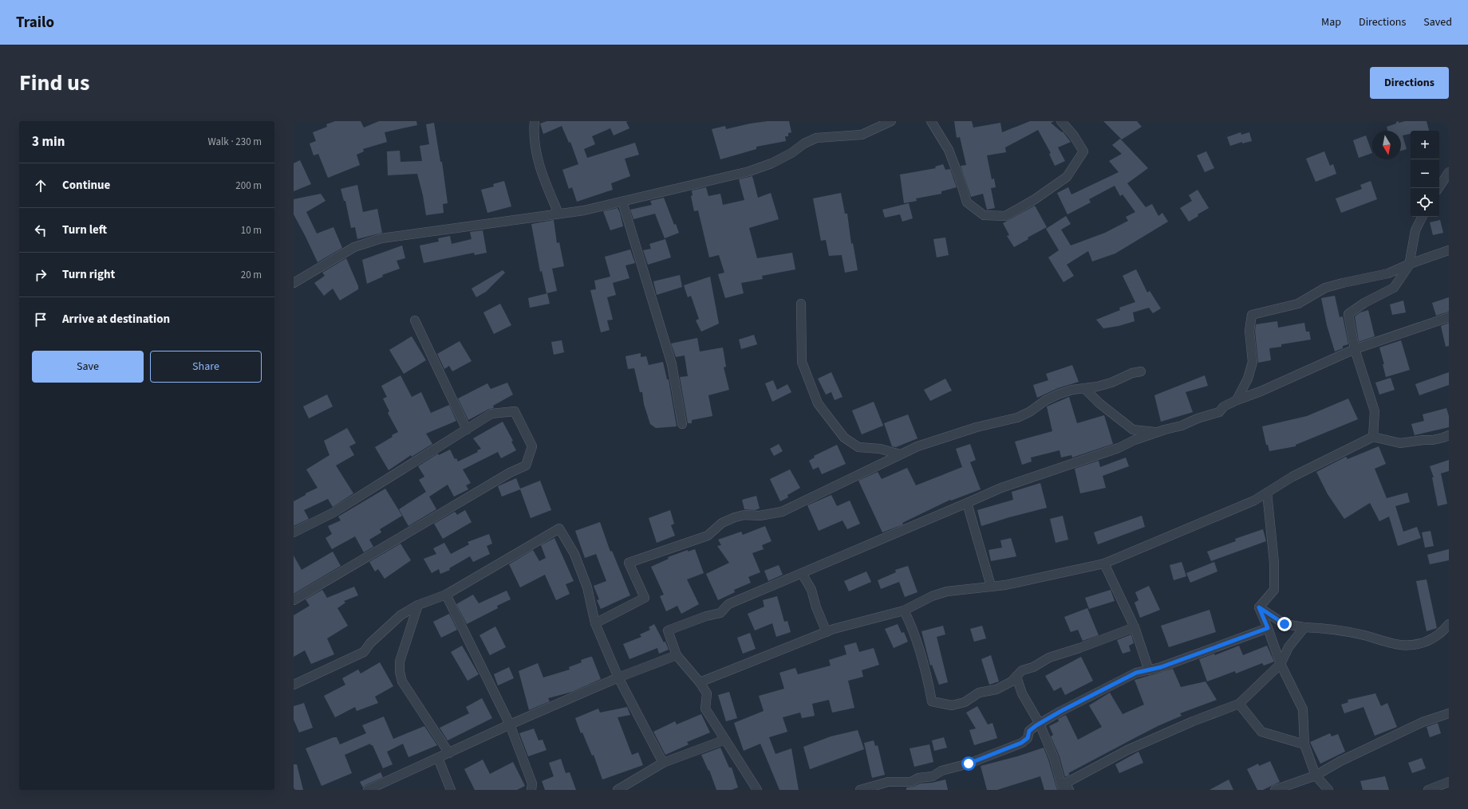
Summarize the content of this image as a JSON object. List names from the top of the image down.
{
  "north": "bottom",
  "page": {
    "header": "Trailo",
    "nav": ["Map", "Directions", "Saved"],
    "title": "Find us",
    "buttons": [
      "Directions",
      ["Save", "Share"]
    ],
    "heading": ["3 min", "Walk · 230 m"],
    "map_buttons": ["+", "−"],
    "list": [
      ["Continue", "200 m"],
      ["Turn left", "10 m"],
      ["Turn right", "20 m"],
      "Arrive at destination"
    ]
  }
}
